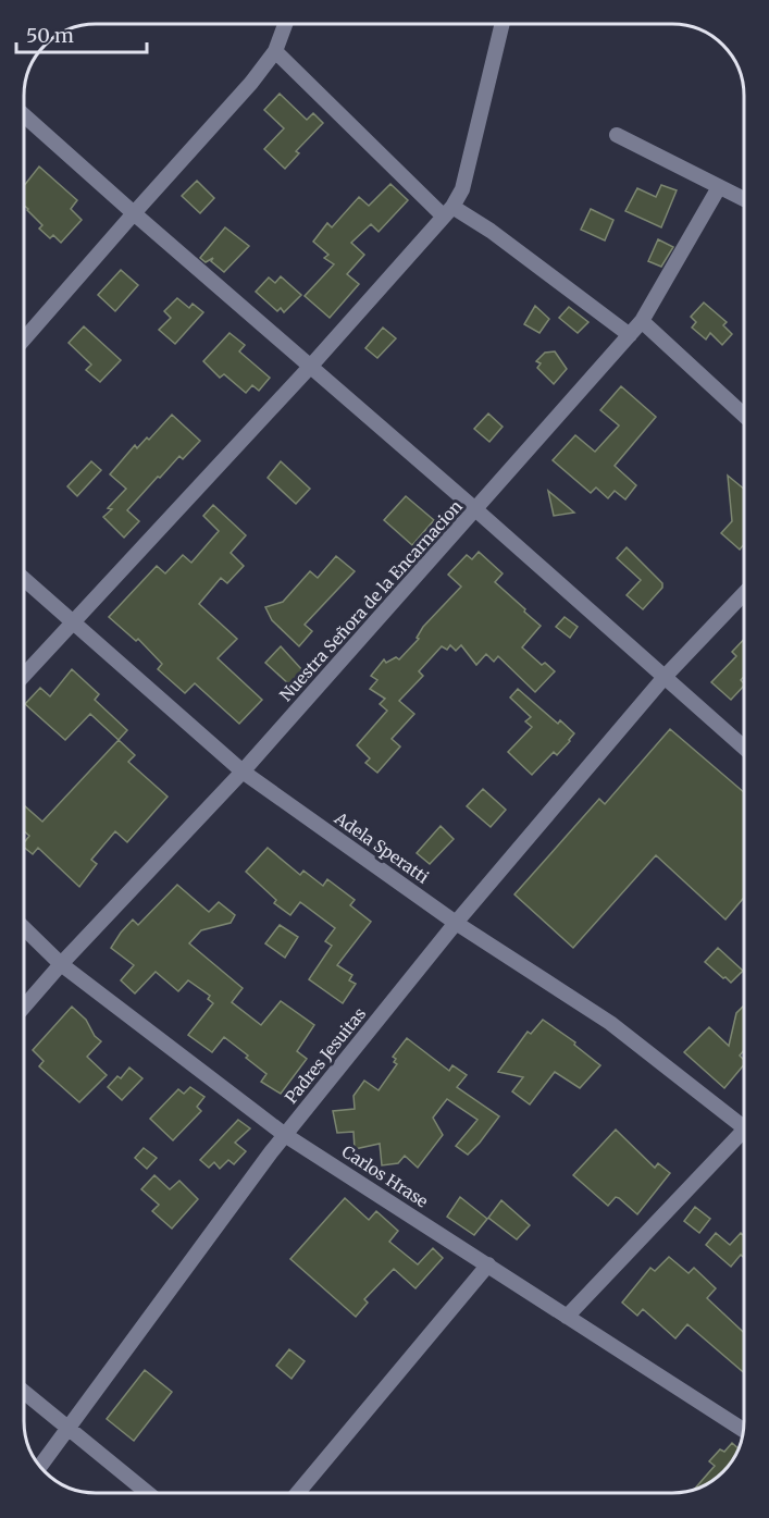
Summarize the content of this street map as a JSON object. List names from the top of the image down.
{
  "streets": {
    "street": [
      "Nuestra Señora de la Encarnacion",
      "Adela Speratti",
      "Padres Jesuitas",
      "Carlos Hrase"
    ]
  },
  "crossings": [
    ["Nuestra Señora de la Encarnacion", "Adela Speratti"],
    ["Nuestra Señora de la Encarnacion", "Carlos Hrase"],
    ["Adela Speratti", "Padres Jesuitas"],
    ["Padres Jesuitas", "Carlos Hrase"]
  ],
  "scale_bar": "50 m"
}
